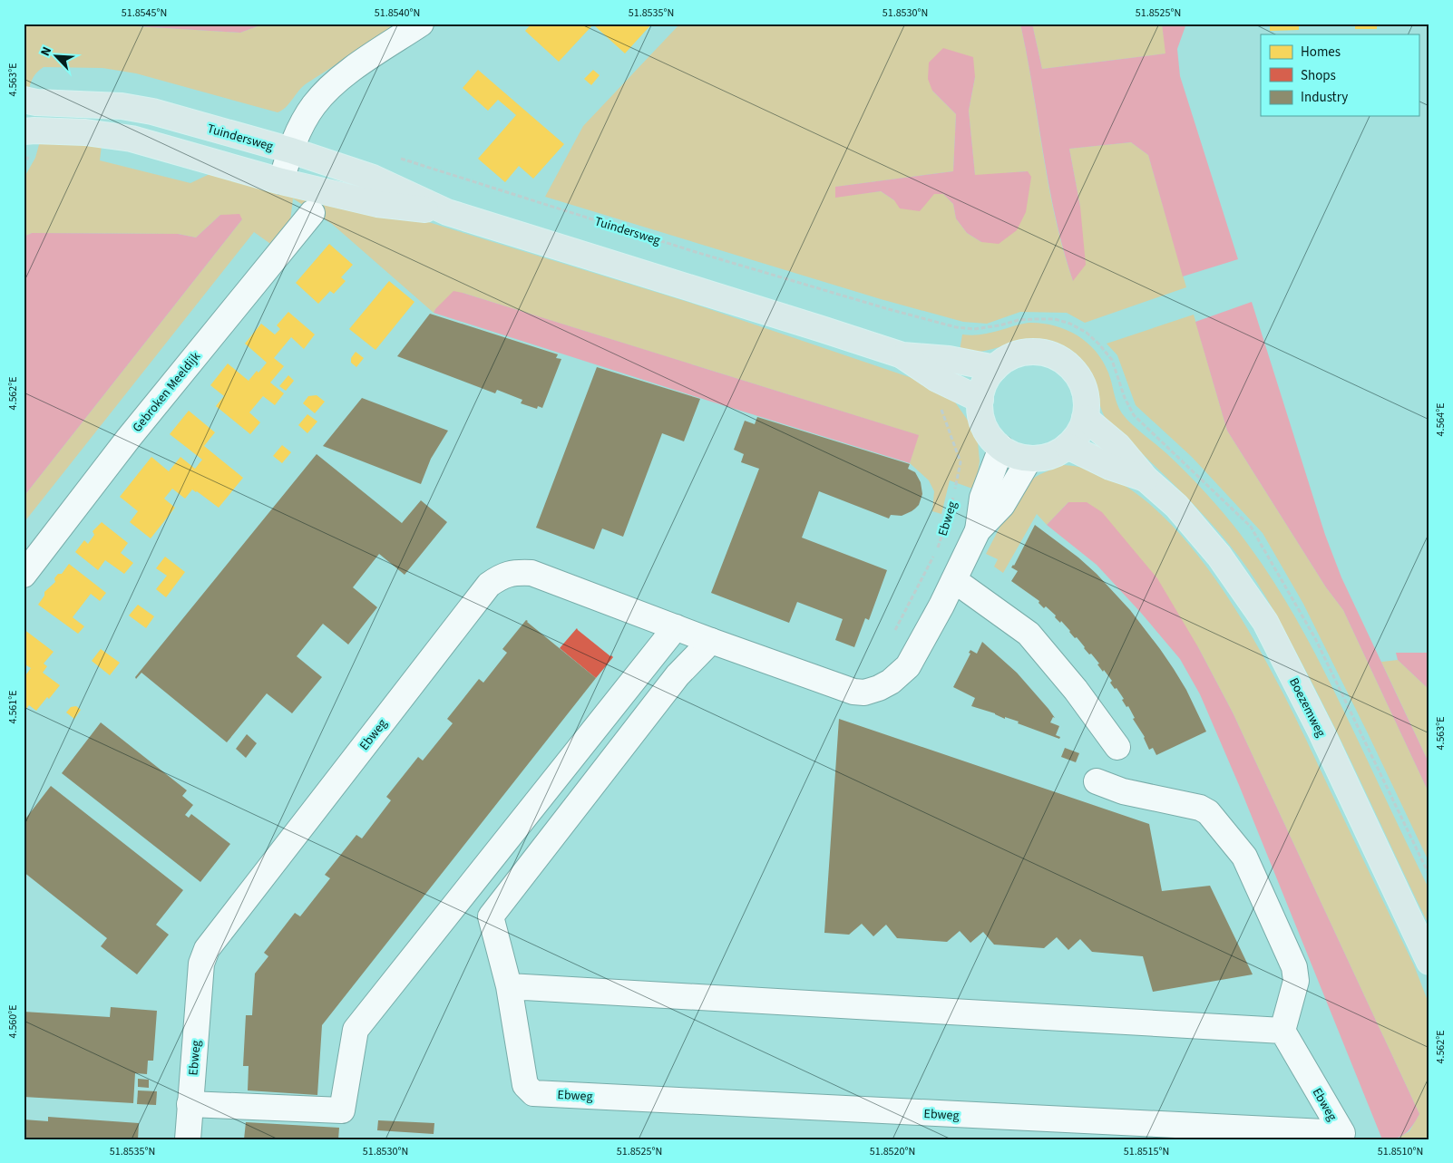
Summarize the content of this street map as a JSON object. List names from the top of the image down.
{
  "streets": {
    "main road": ["Tuindersweg", "Boezemweg"],
    "street": ["Gebroken Meeldijk", "Ebweg"]
  },
  "crossings": [
    ["Tuindersweg", "Ebweg"],
    ["Tuindersweg", "Boezemweg"],
    ["Ebweg", "Boezemweg"]
  ],
  "legend": ["Homes", "Shops", "Industry"],
  "north": "top left",
  "coordinates": [
    "51.8545°N",
    "51.8540°N",
    "51.8535°N",
    "51.8530°N",
    "51.8525°N",
    "4.563°E",
    "4.562°E",
    "4.564°E",
    "4.561°E",
    "4.560°E",
    "51.8520°N",
    "51.8515°N",
    "51.8510°N"
  ]
}
